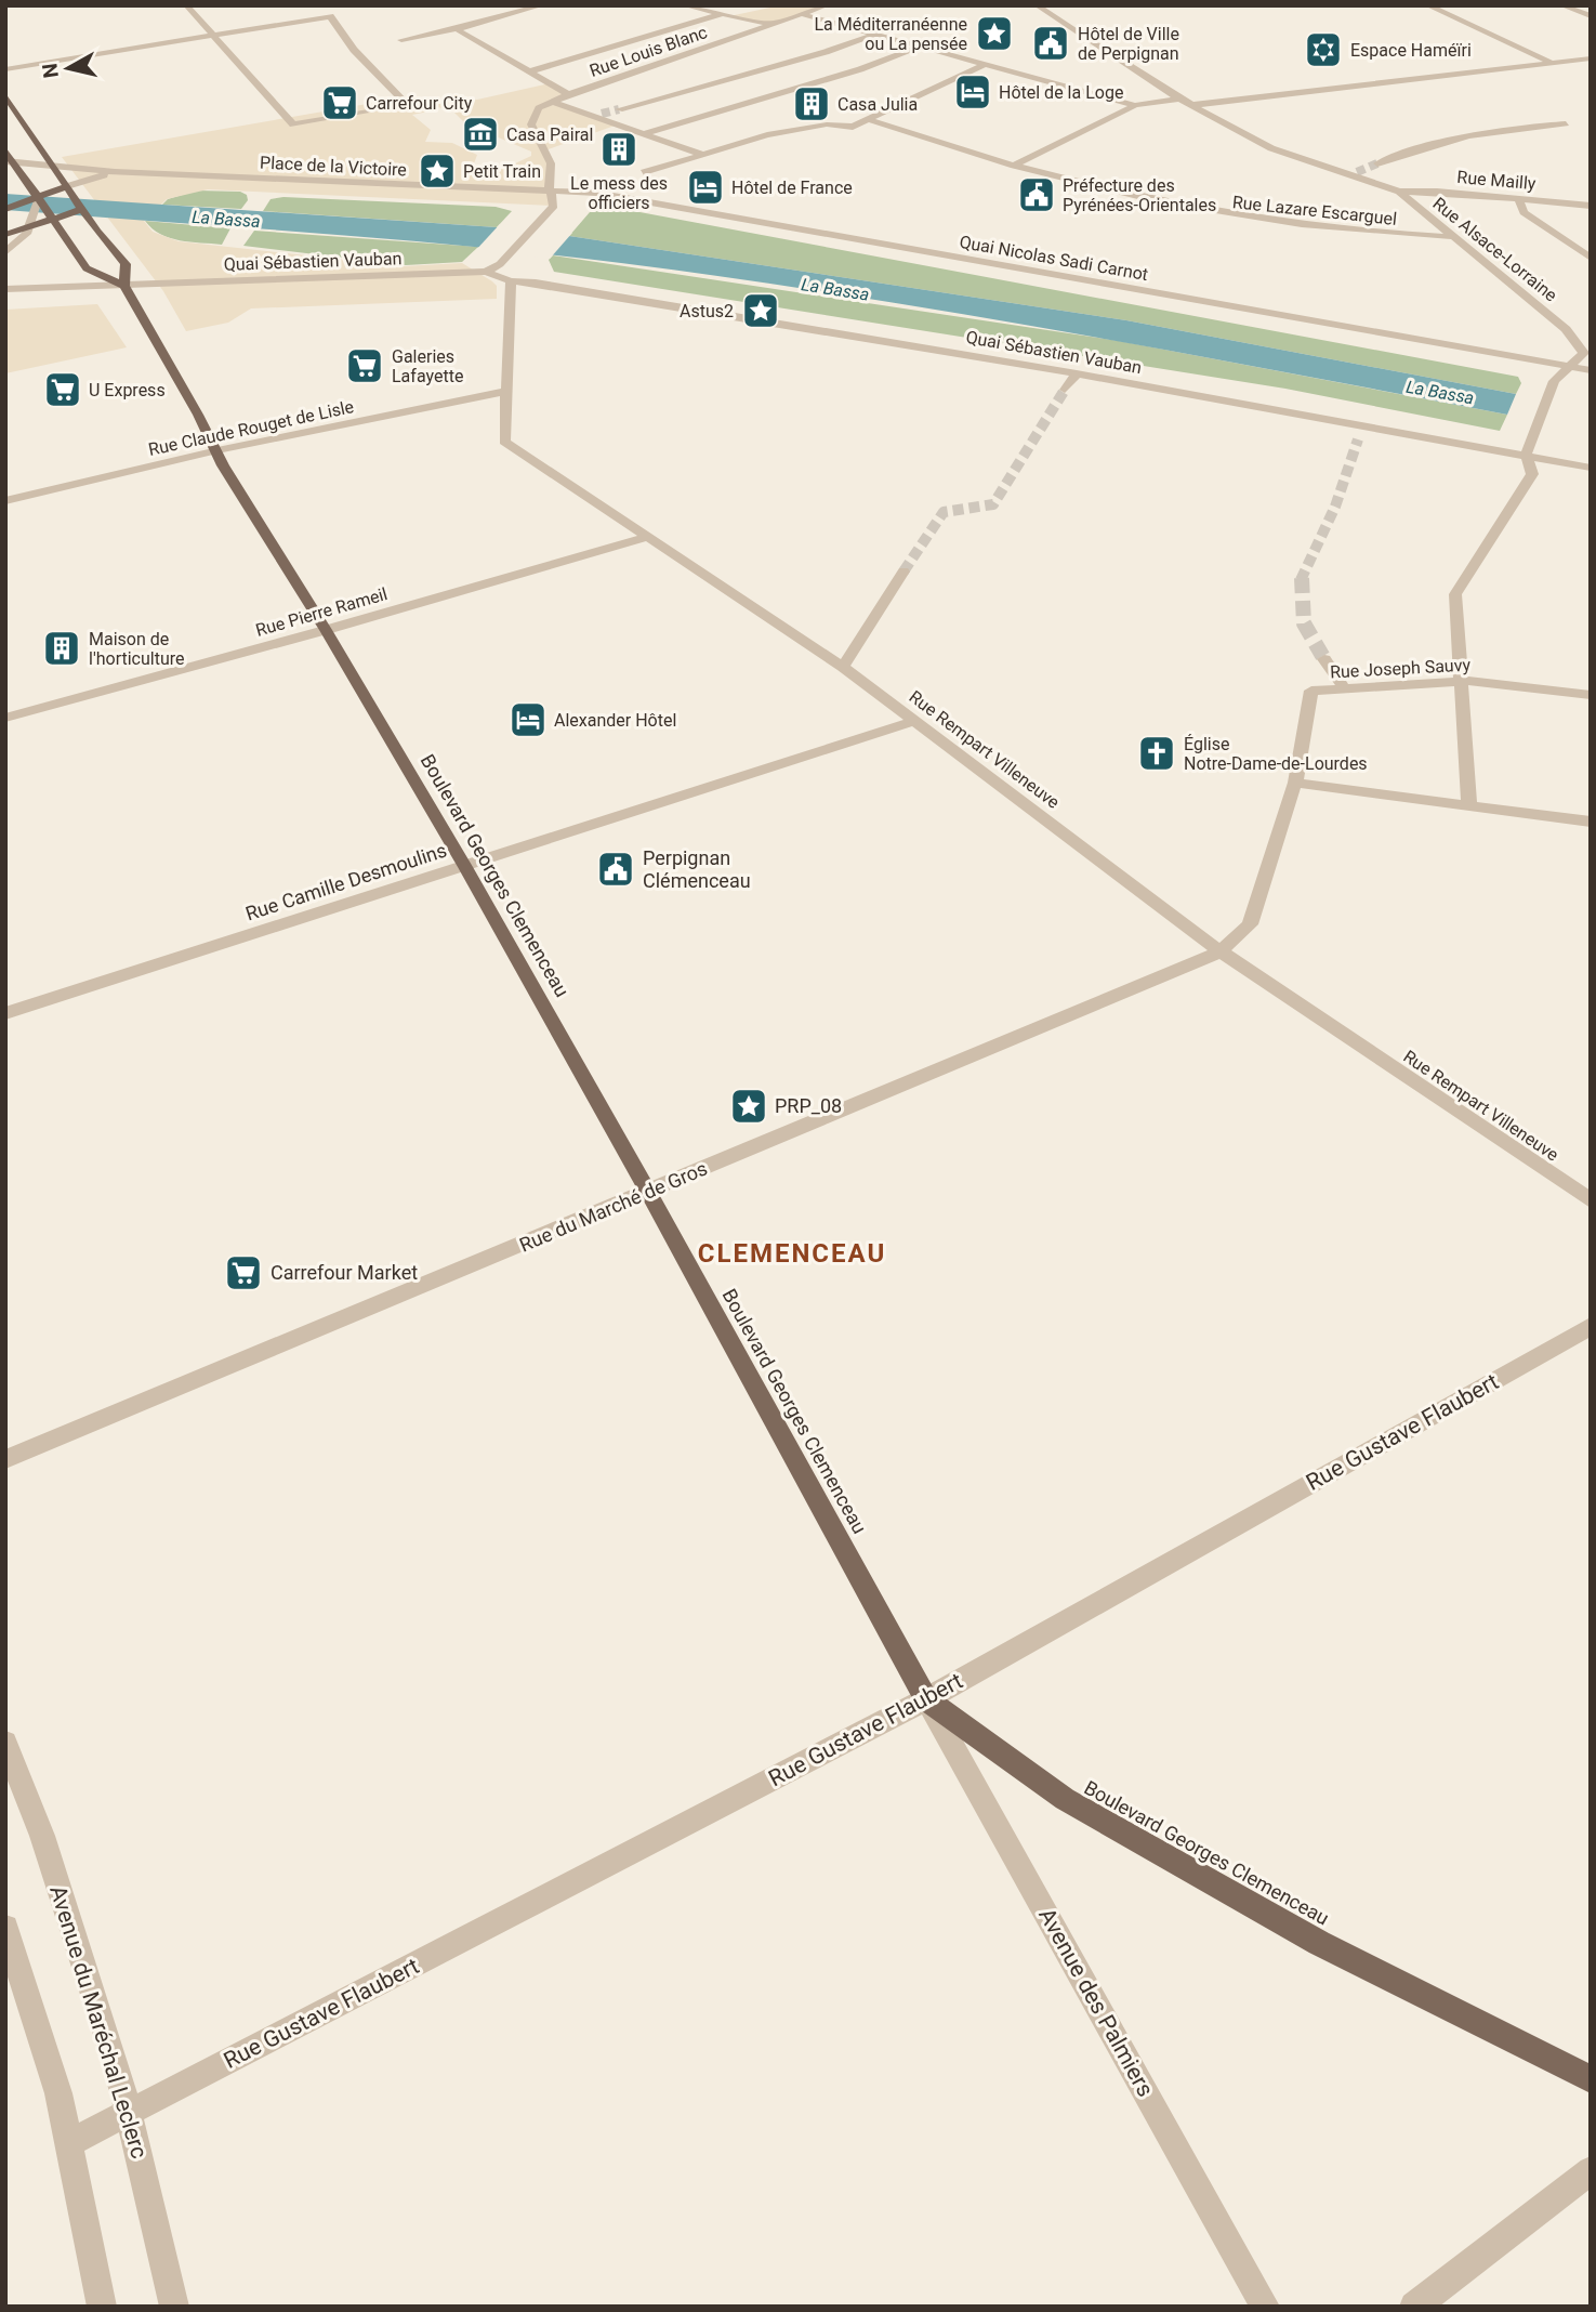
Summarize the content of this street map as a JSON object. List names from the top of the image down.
{
  "streets": {
    "main road": ["Boulevard Georges Clemenceau"],
    "street": [
      "Rue Louis Blanc",
      "Place de la Victoire",
      "Rue Mailly",
      "Rue Lazare Escarguel",
      "Rue Alsace-Lorraine",
      "Quai Nicolas Sadi Carnot",
      "Quai Sébastien Vauban",
      "Rue Claude Rouget de Lisle",
      "Rue Pierre Rameil",
      "Rue Joseph Sauvy",
      "Rue Rempart Villeneuve",
      "Rue Camille Desmoulins",
      "Rue du Marché de Gros",
      "Rue Gustave Flaubert",
      "Avenue des Palmiers",
      "Avenue du Maréchal Leclerc"
    ]
  },
  "crossings": [
    ["Place de la Victoire", "Quai Nicolas Sadi Carnot"],
    ["Place de la Victoire", "Boulevard Georges Clemenceau"],
    ["Rue Mailly", "Rue Alsace-Lorraine"],
    ["Rue Lazare Escarguel", "Rue Alsace-Lorraine"],
    ["Rue Alsace-Lorraine", "Quai Nicolas Sadi Carnot"],
    ["Quai Sébastien Vauban", "Rue Rempart Villeneuve"],
    ["Quai Sébastien Vauban", "Boulevard Georges Clemenceau"],
    ["Rue Claude Rouget de Lisle", "Rue Rempart Villeneuve"],
    ["Rue Claude Rouget de Lisle", "Boulevard Georges Clemenceau"],
    ["Rue Pierre Rameil", "Rue Rempart Villeneuve"],
    ["Rue Pierre Rameil", "Boulevard Georges Clemenceau"],
    ["Rue Joseph Sauvy", "Rue Rempart Villeneuve"],
    ["Rue Joseph Sauvy", "Rue du Marché de Gros"],
    ["Rue Rempart Villeneuve", "Rue Camille Desmoulins"],
    ["Rue Rempart Villeneuve", "Rue du Marché de Gros"],
    ["Boulevard Georges Clemenceau", "Rue Camille Desmoulins"],
    ["Boulevard Georges Clemenceau", "Rue du Marché de Gros"],
    ["Boulevard Georges Clemenceau", "Rue Gustave Flaubert"],
    ["Boulevard Georges Clemenceau", "Avenue des Palmiers"],
    ["Rue Gustave Flaubert", "Avenue des Palmiers"],
    ["Rue Gustave Flaubert", "Avenue du Maréchal Leclerc"]
  ],
  "districts": ["CLEMENCEAU"],
  "water": ["La Bassa"],
  "places": {
    "place": [
      "La Méditerranéenne ou La pensée",
      "Petit Train",
      "Astus2",
      "PRP_08"
    ],
    "public building": ["Hôtel de Ville de Perpignan", "Préfecture des Pyrénées-Orientales", "Perpignan Clémenceau"],
    "synagogue": ["Espace Haméïri"],
    "hotel": ["Hôtel de la Loge", "Hôtel de France", "Alexander Hôtel"],
    "supermarket": [
      "Carrefour City",
      "Galeries Lafayette",
      "U Express",
      "Carrefour Market"
    ],
    "building": ["Casa Julia", "Le mess des officiers", "Maison de l'horticulture"],
    "museum": ["Casa Pairal"],
    "church": ["Église Notre-Dame-de-Lourdes"]
  },
  "north": "left"
}
